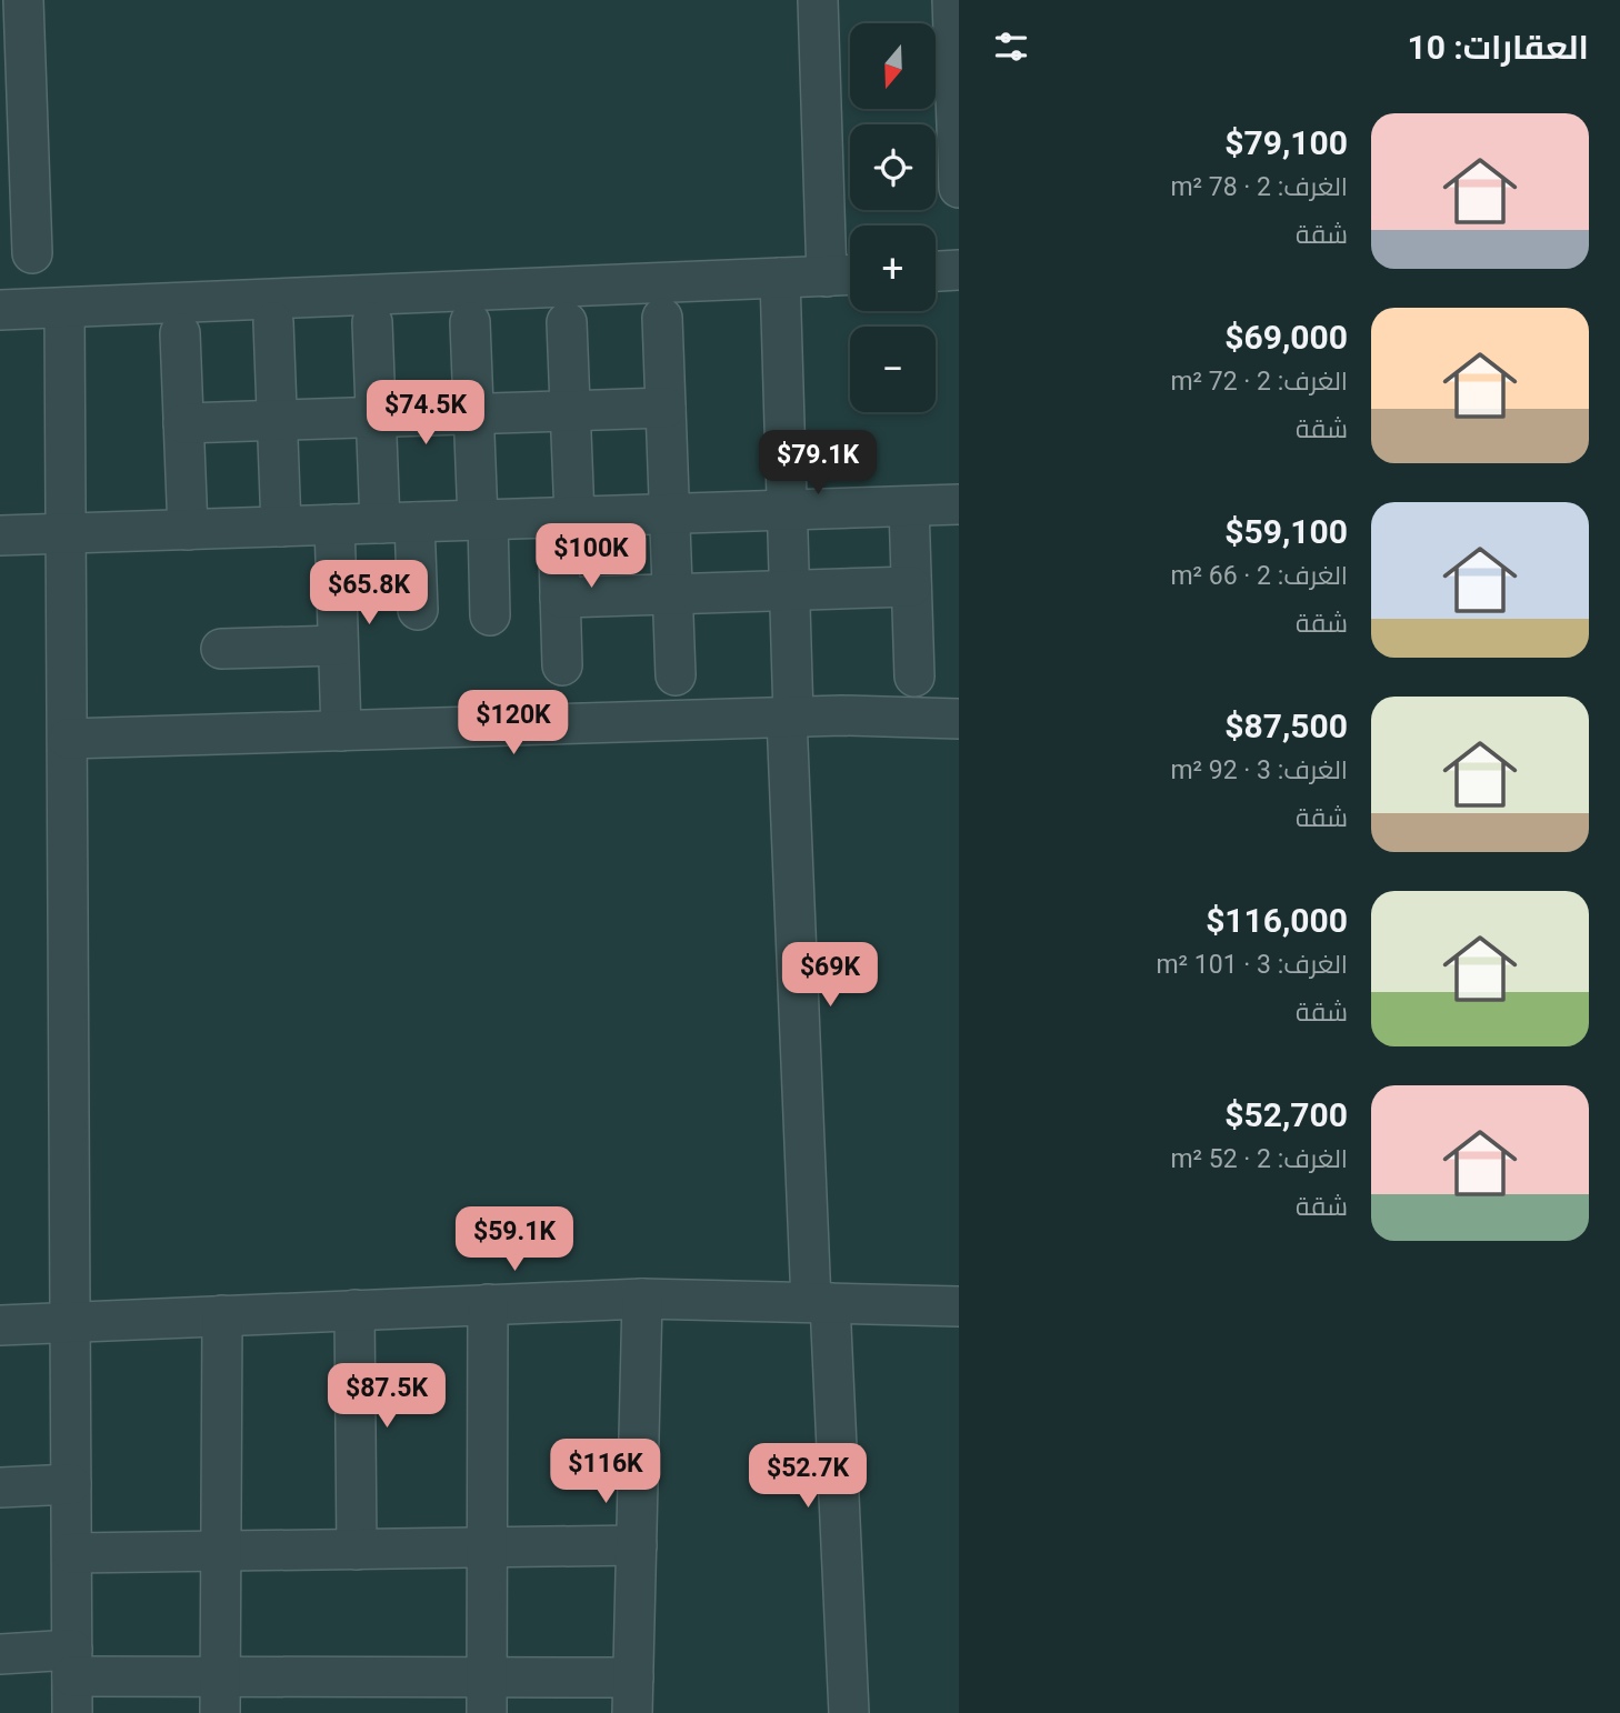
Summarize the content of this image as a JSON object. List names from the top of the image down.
{
  "north": "bottom",
  "page": {
    "heading": "العقارات: 10",
    "map_buttons": ["+", "−"],
    "list": [
      {
        "name": "$79,100",
        "note": "الغرف: 2 · 78 m² · شقة"
      },
      {
        "name": "$69,000",
        "note": "الغرف: 2 · 72 m² · شقة"
      },
      {
        "name": "$59,100",
        "note": "الغرف: 2 · 66 m² · شقة"
      },
      {
        "name": "$87,500",
        "note": "الغرف: 3 · 92 m² · شقة"
      },
      {
        "name": "$116,000",
        "note": "الغرف: 3 · 101 m² · شقة"
      },
      {
        "name": "$52,700",
        "note": "الغرف: 2 · 52 m² · شقة"
      }
    ],
    "price": [
      "$74.5K",
      "$79.1K",
      "$100K",
      "$65.8K",
      "$120K",
      "$69K",
      "$59.1K",
      "$87.5K",
      "$116K",
      "$52.7K"
    ]
  }
}
